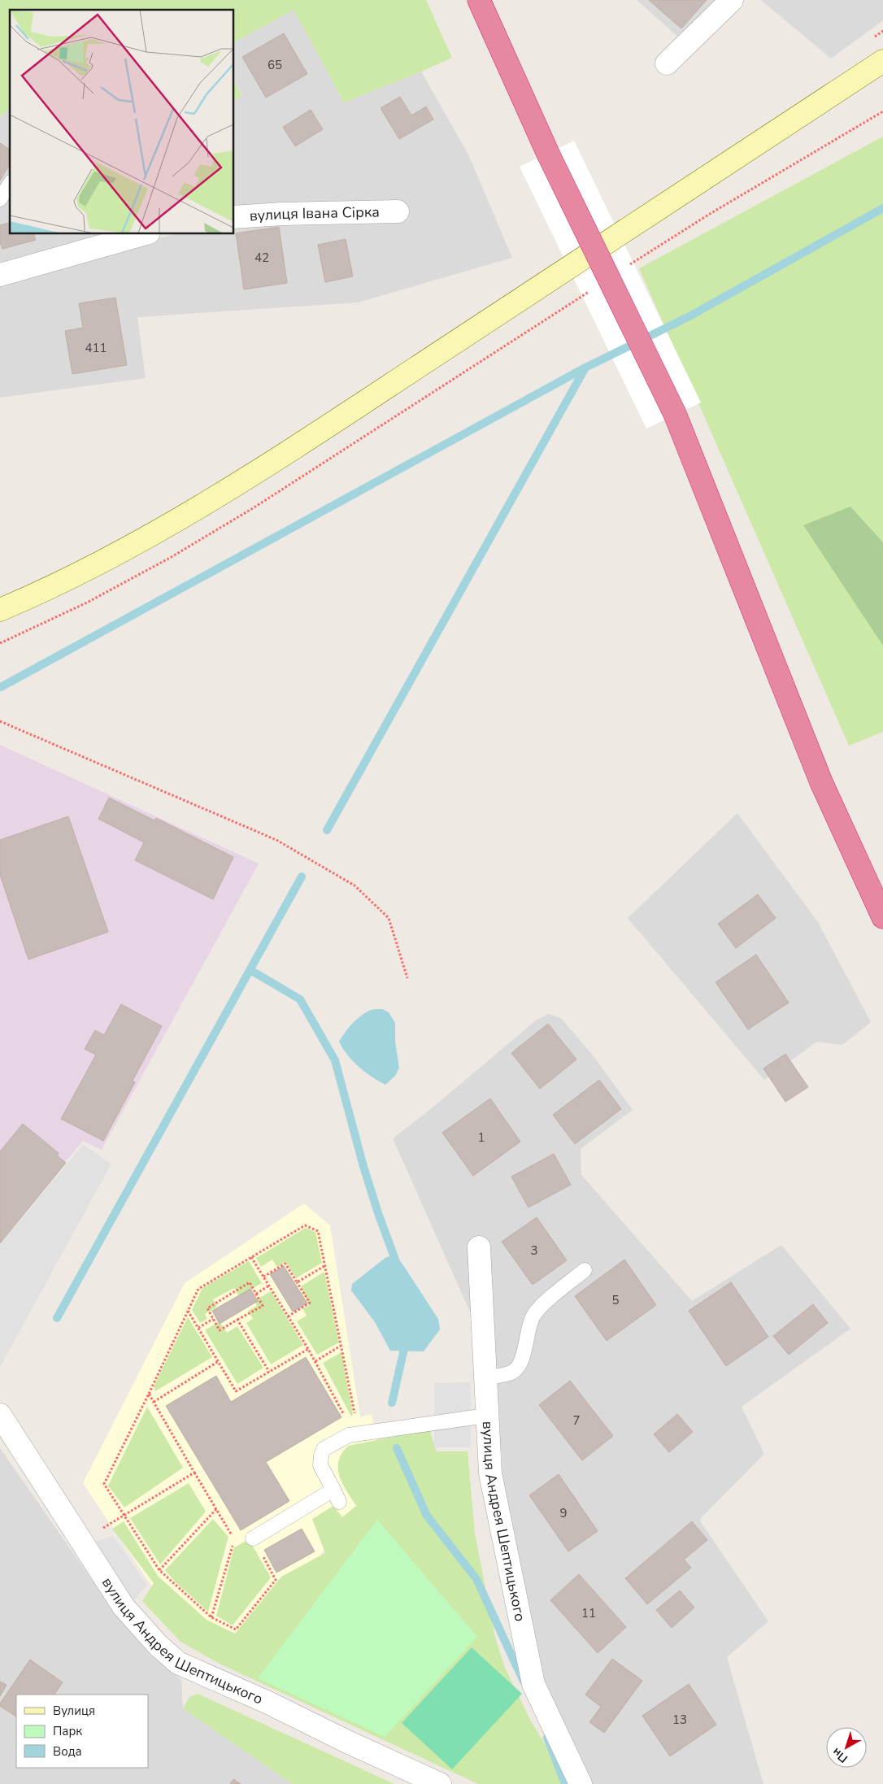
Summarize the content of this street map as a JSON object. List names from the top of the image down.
{
  "streets": {
    "street": ["вулиця Івана Сірка", "вулиця Андрея Шептицького"]
  },
  "house_numbers": [
    "65",
    "42",
    "411",
    "1",
    "3",
    "5",
    "7",
    "9",
    "11",
    "13"
  ],
  "legend": ["Вулиця", "Парк", "Вода"],
  "north": "bottom left"
}
